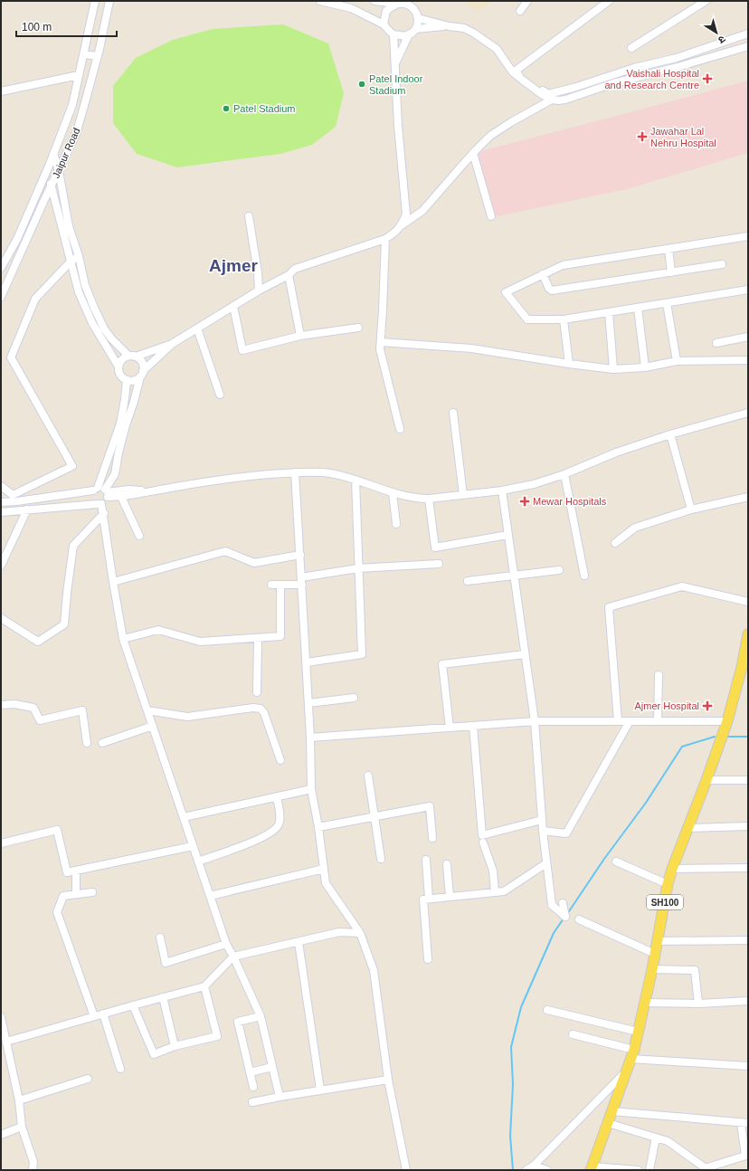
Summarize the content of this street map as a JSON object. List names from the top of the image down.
{
  "streets": {
    "main road": ["SH100"],
    "street": ["Jaipur Road"]
  },
  "districts": ["Ajmer"],
  "places": {
    "health": [
      "Vaishali Hospital and Research Centre",
      "Jawahar Lal Nehru Hospital",
      "Mewar Hospitals",
      "Ajmer Hospital"
    ],
    "other": ["Patel Indoor Stadium", "Patel Stadium"]
  },
  "scale_bar": "100 m",
  "north": "bottom right"
}
